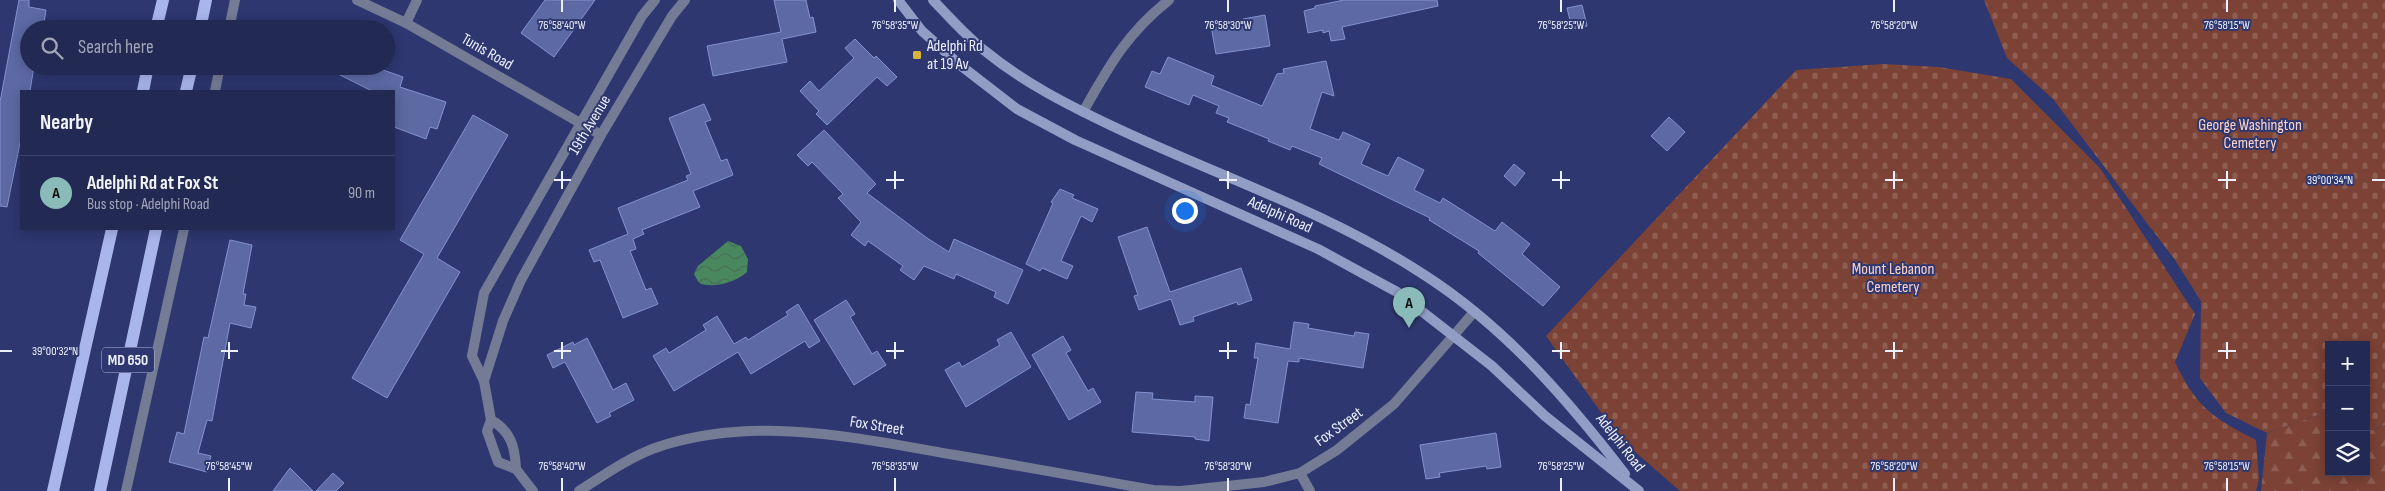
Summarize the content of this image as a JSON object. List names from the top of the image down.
{
  "streets": {
    "main road": ["Adelphi Road", "MD 650"],
    "street": ["Tunis Road", "19th Avenue", "Fox Street"]
  },
  "crossings": [
    ["Tunis Road", "19th Avenue"],
    ["Adelphi Road", "Fox Street"]
  ],
  "parks": ["George Washington Cemetery", "Mount Lebanon Cemetery"],
  "places": {
    "transit": ["Adelphi Rd at 19 Av"]
  },
  "page": {
    "search": "Search here",
    "heading": "Nearby",
    "list": [
      {
        "mark": "A",
        "name": "Adelphi Rd at Fox St",
        "note": "Bus stop · Adelphi Road",
        "value": "90 m"
      }
    ],
    "pins": "A",
    "map_buttons": ["+", "−"]
  },
  "coordinates": [
    "76°58'40\"W",
    "76°58'35\"W",
    "76°58'30\"W",
    "76°58'25\"W",
    "76°58'20\"W",
    "76°58'15\"W",
    "39°00'34\"N",
    "39°00'32\"N",
    "76°58'45\"W"
  ]
}
